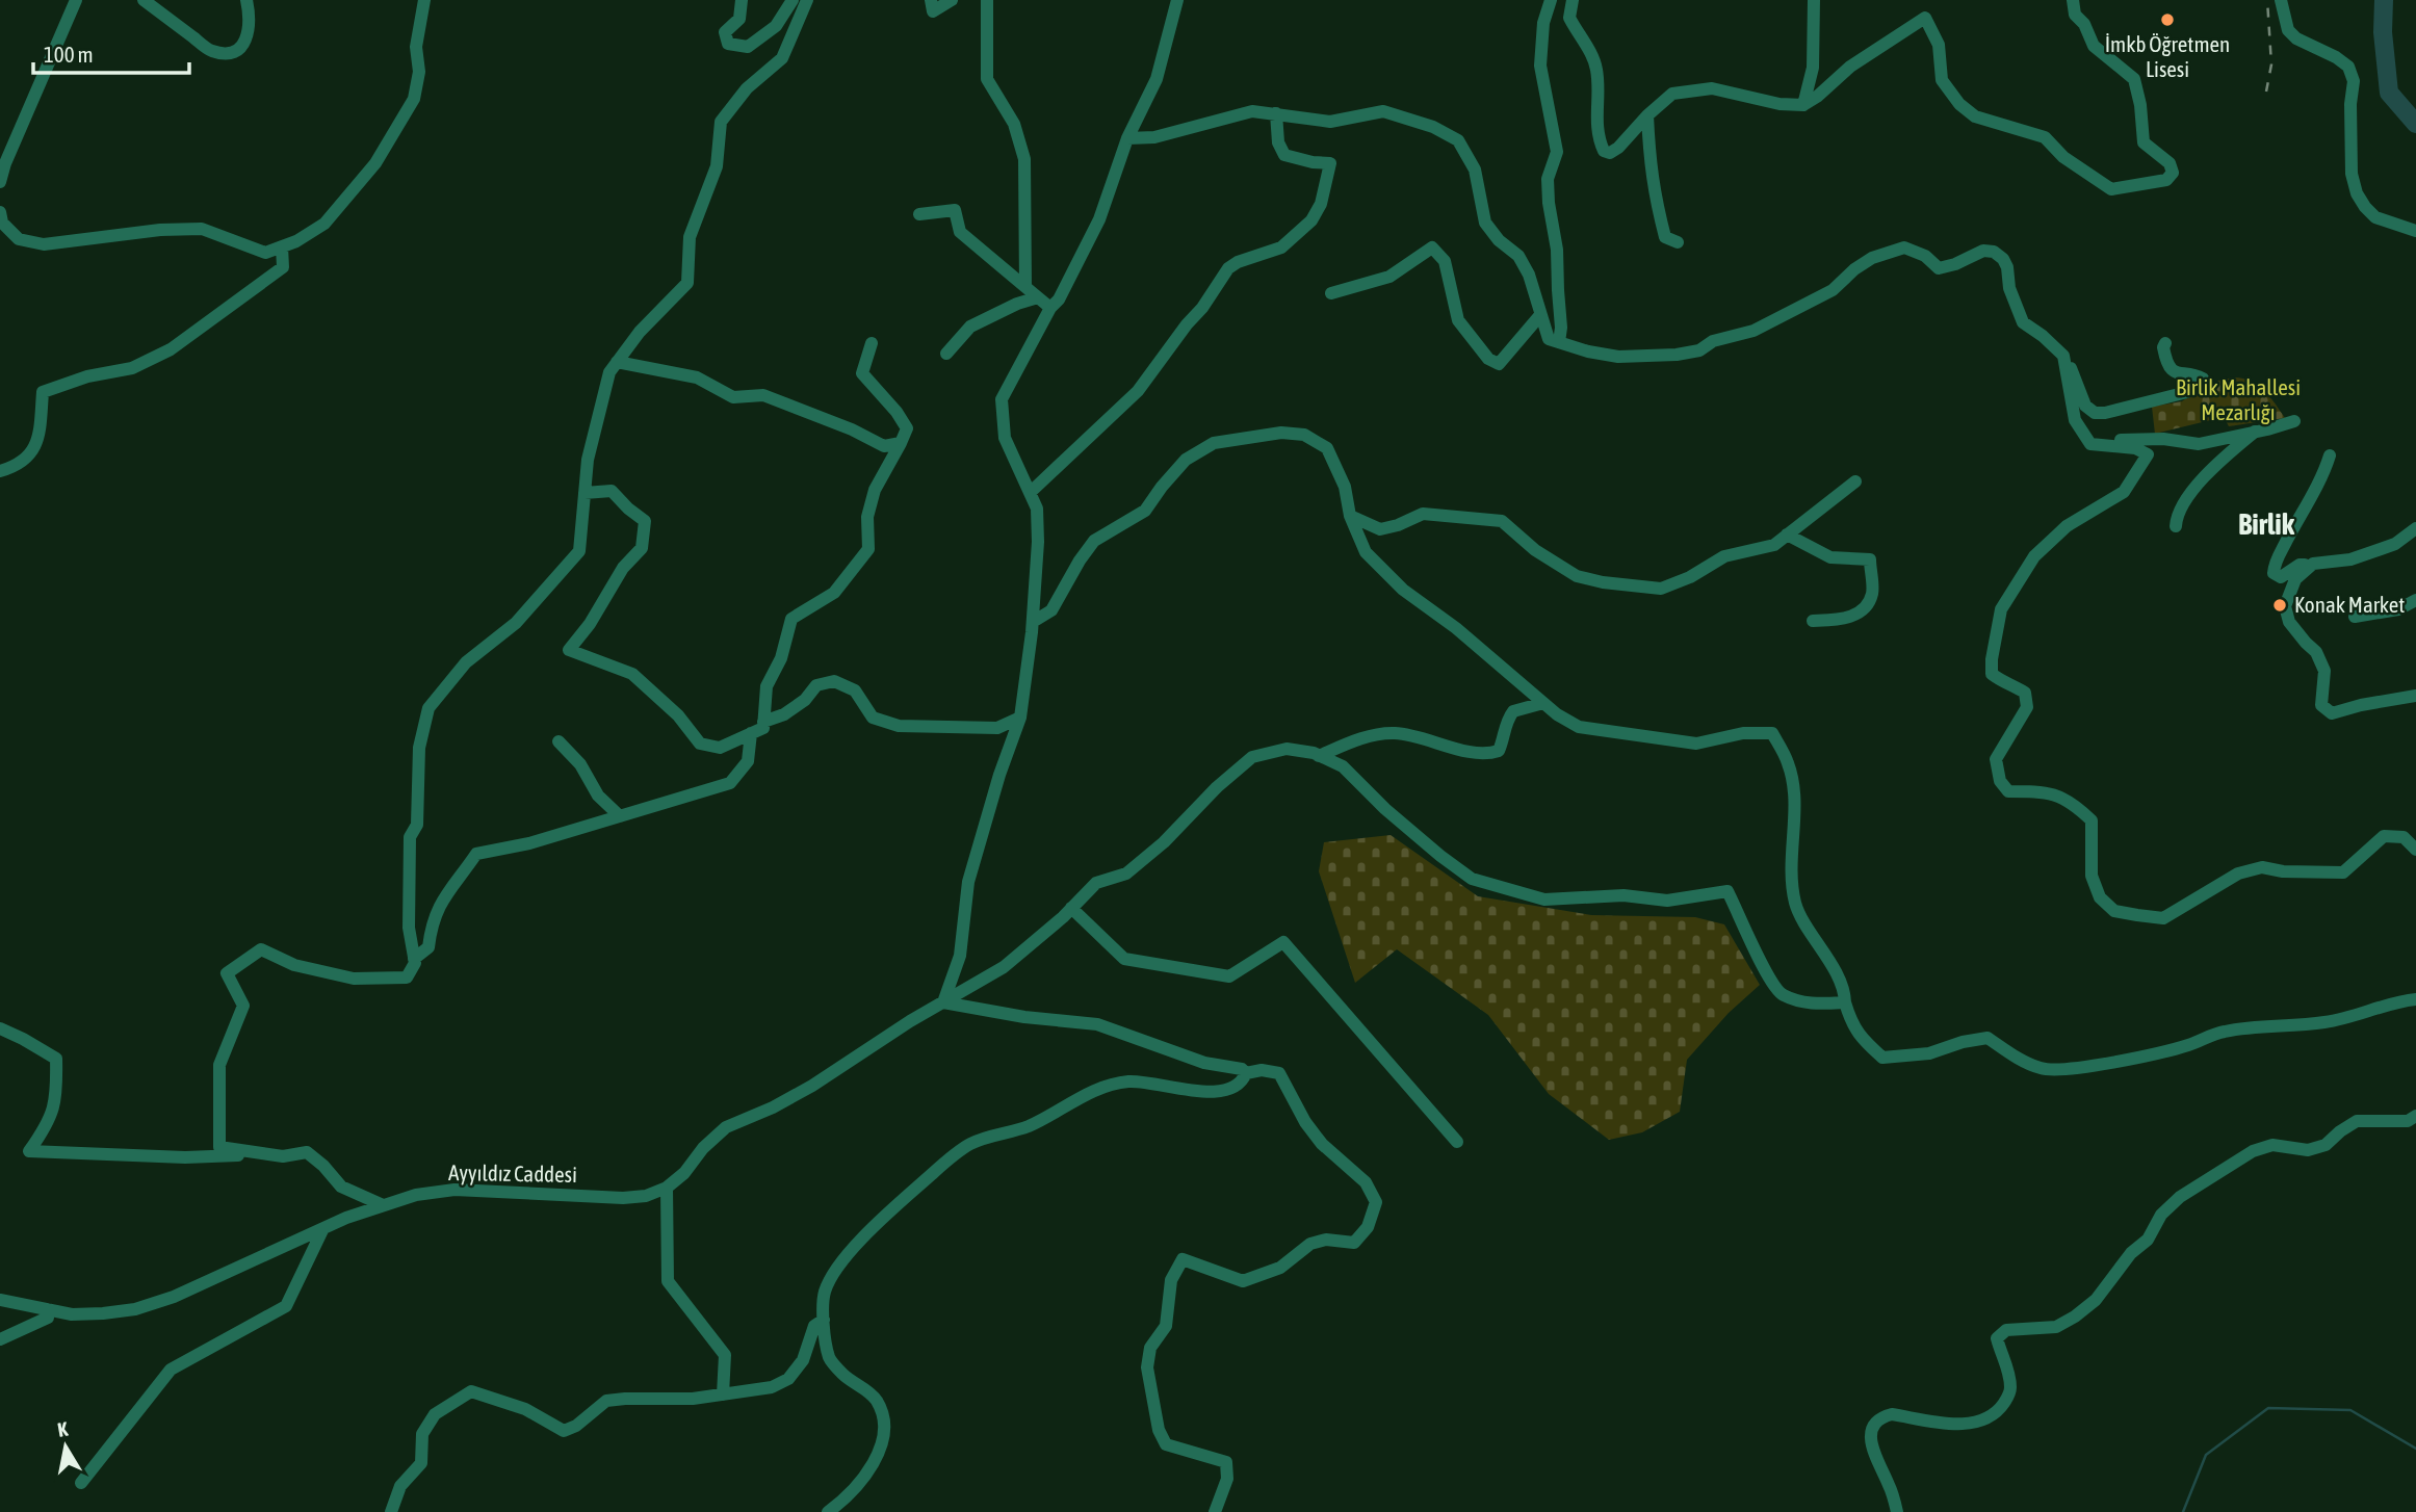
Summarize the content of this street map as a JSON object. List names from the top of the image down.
{
  "streets": {
    "street": ["Ayyıldız Caddesi"]
  },
  "districts": ["Birlik"],
  "parks": ["Birlik Mahallesi Mezarlığı"],
  "places": ["İmkb Öğretmen Lisesi", "Konak Market"],
  "scale_bar": "100 m",
  "north": "top"
}
